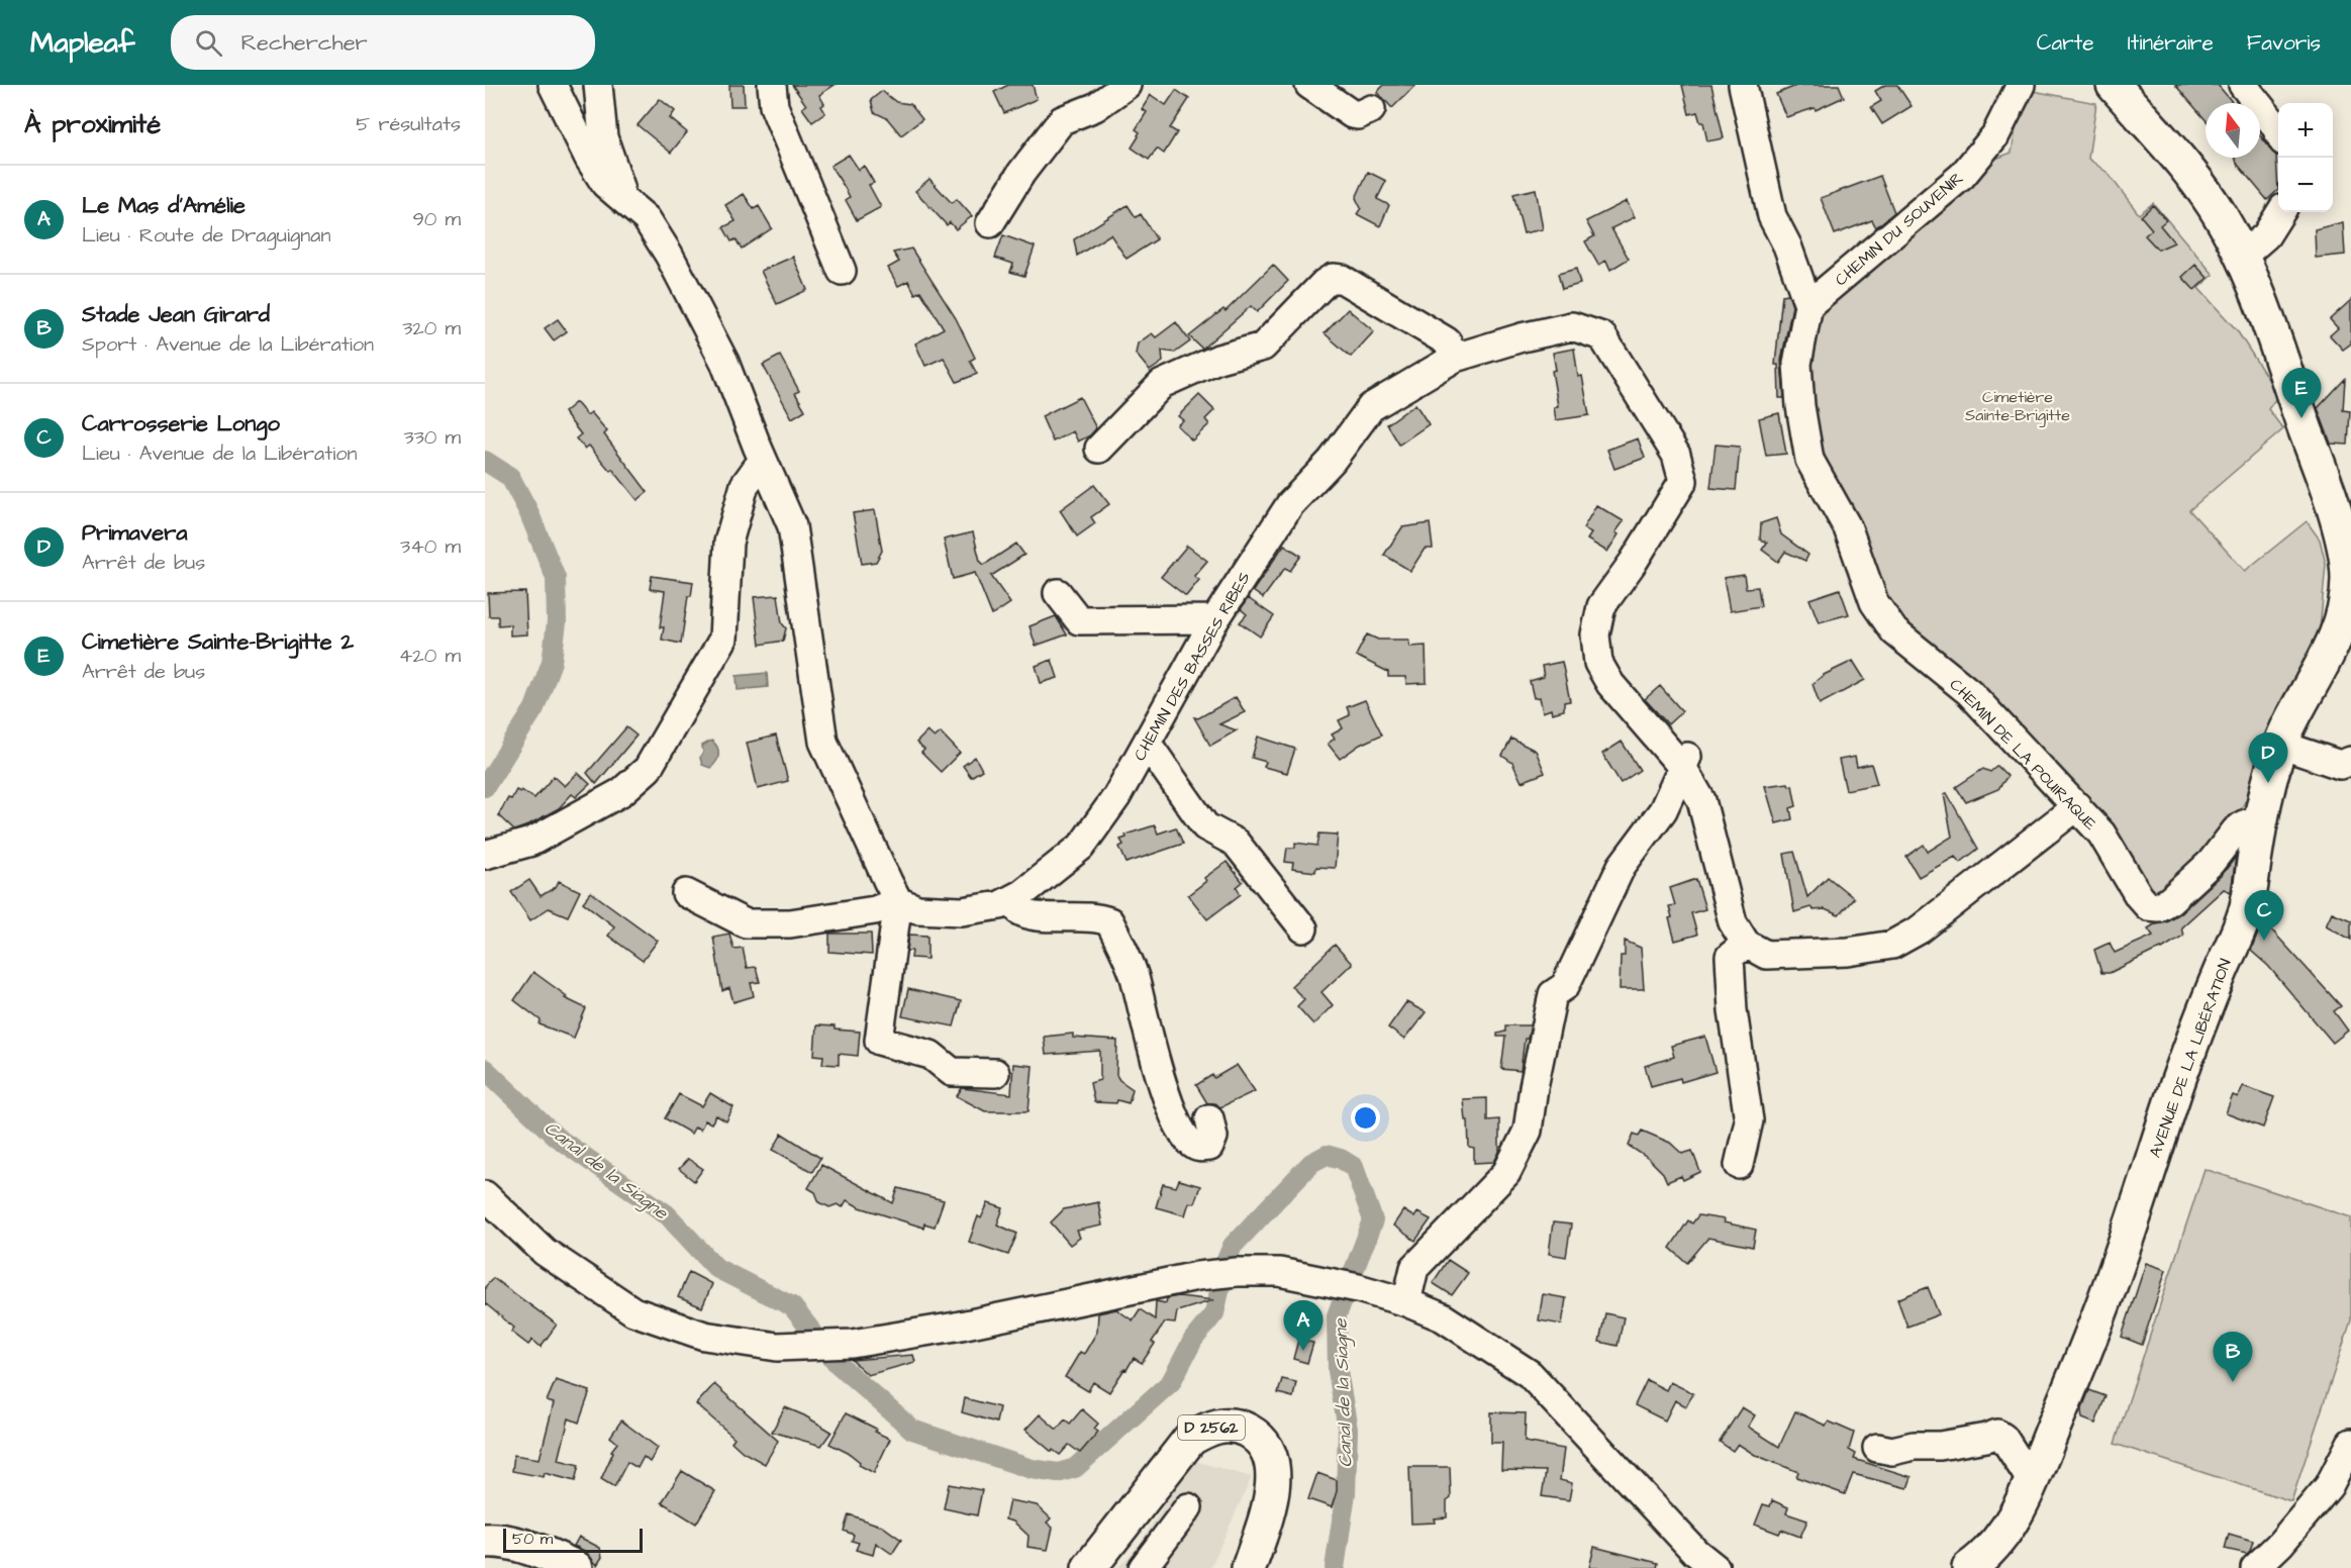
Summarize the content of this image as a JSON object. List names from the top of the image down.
{
  "streets": {
    "main road": ["AVENUE DE LA LIBÉRATION", "D 2562"],
    "street": ["CHEMIN DU SOUVENIR", "CHEMIN DES BASSES RIBES", "CHEMIN DE LA POUIRAQUE"]
  },
  "crossings": [
    ["CHEMIN DU SOUVENIR", "CHEMIN DE LA POUIRAQUE"],
    ["CHEMIN DE LA POUIRAQUE", "AVENUE DE LA LIBÉRATION"]
  ],
  "water": ["Canal de la Siagne"],
  "parks": ["Cimetière Sainte-Brigitte"],
  "scale_bar": "50 m",
  "north": "top",
  "page": {
    "header": "Mapleaf",
    "search": "Rechercher",
    "nav": ["Carte", "Itinéraire", "Favoris"],
    "heading": ["À proximité", "5 résultats"],
    "map_buttons": ["+", "−"],
    "list": [
      {
        "mark": "A",
        "name": "Le Mas d'Amélie",
        "note": "Lieu · Route de Draguignan",
        "value": "90 m"
      },
      {
        "mark": "B",
        "name": "Stade Jean Girard",
        "note": "Sport · Avenue de la Libération",
        "value": "320 m"
      },
      {
        "mark": "C",
        "name": "Carrosserie Longo",
        "note": "Lieu · Avenue de la Libération",
        "value": "330 m"
      },
      {
        "mark": "D",
        "name": "Primavera",
        "note": "Arrêt de bus",
        "value": "340 m"
      },
      {
        "mark": "E",
        "name": "Cimetière Sainte-Brigitte 2",
        "note": "Arrêt de bus",
        "value": "420 m"
      }
    ],
    "pins": [
      "E",
      "D",
      "C",
      "A",
      "B"
    ],
    "scale": "50 m"
  }
}
